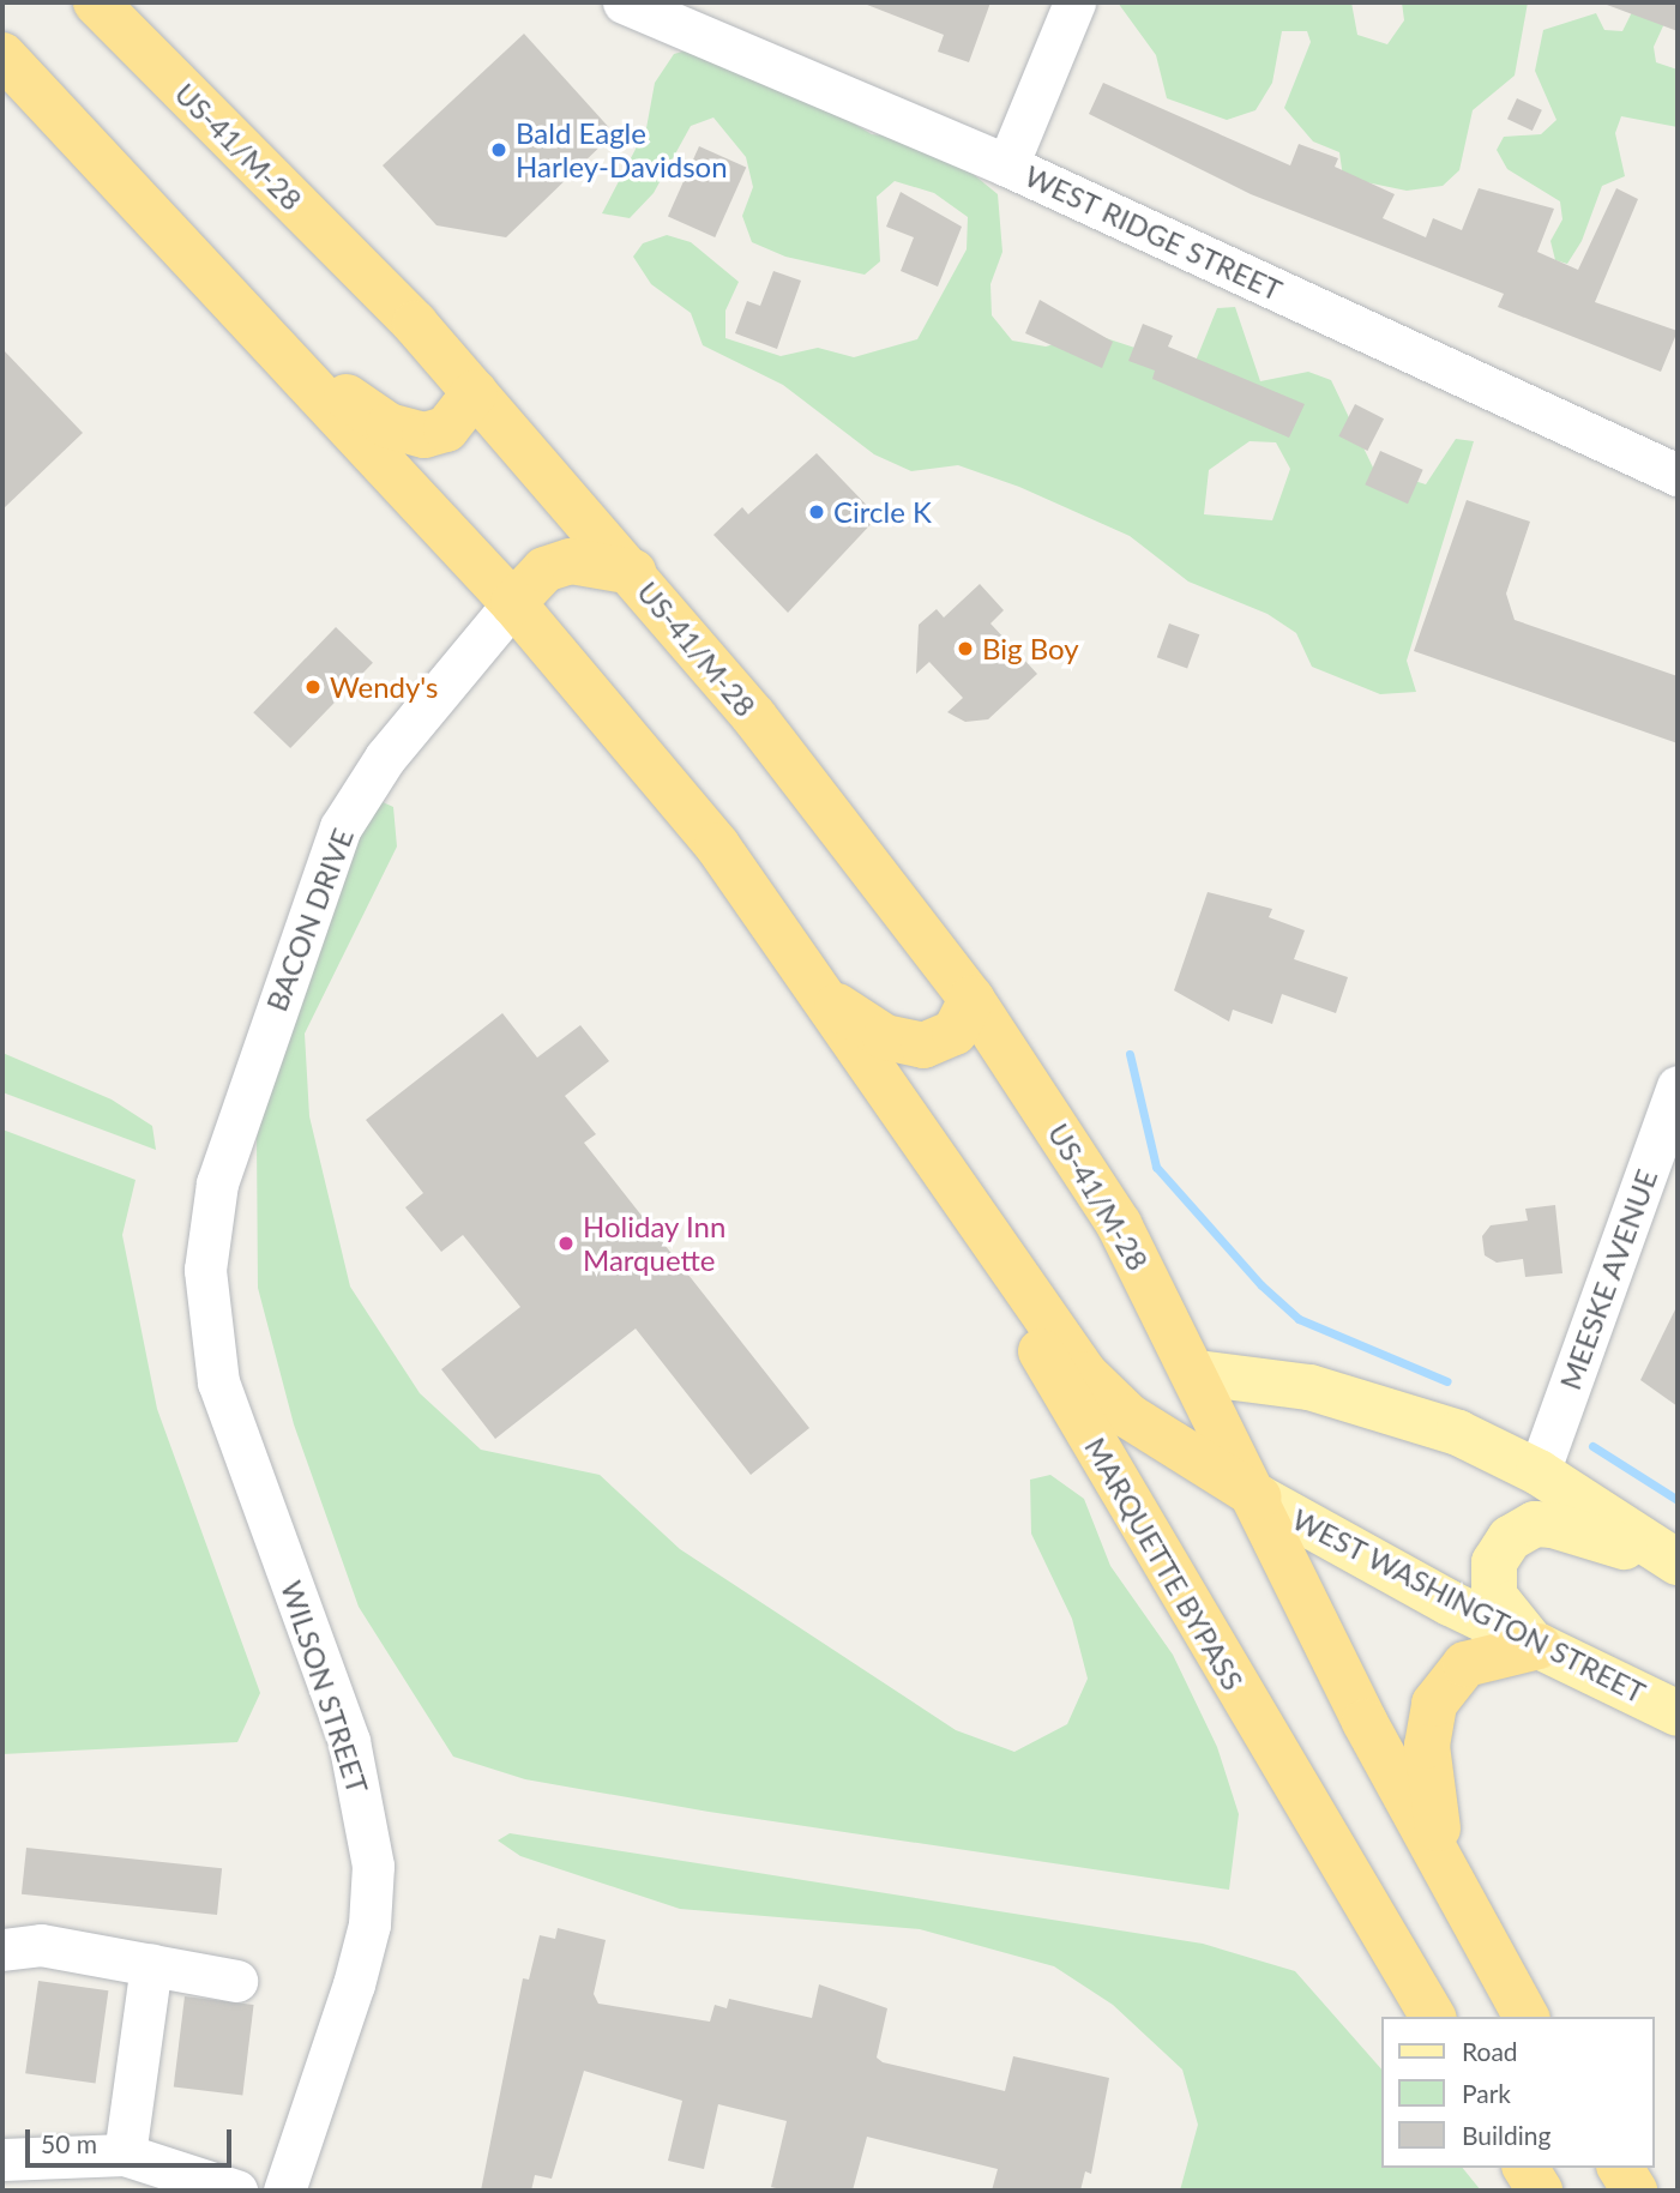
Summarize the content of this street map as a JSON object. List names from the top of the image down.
{
  "streets": {
    "highway": ["US-41/M-28", "MARQUETTE BYPASS"],
    "main road": ["WEST WASHINGTON STREET"],
    "street": [
      "WEST RIDGE STREET",
      "BACON DRIVE",
      "MEESKE AVENUE",
      "WILSON STREET"
    ]
  },
  "crossings": [
    ["BACON DRIVE", "WILSON STREET"]
  ],
  "places": [
    "Bald Eagle Harley-Davidson",
    "Circle K",
    "Big Boy",
    "Wendy's",
    "Holiday Inn Marquette"
  ],
  "legend": ["Road", "Park", "Building"],
  "scale_bar": "50 m"
}
